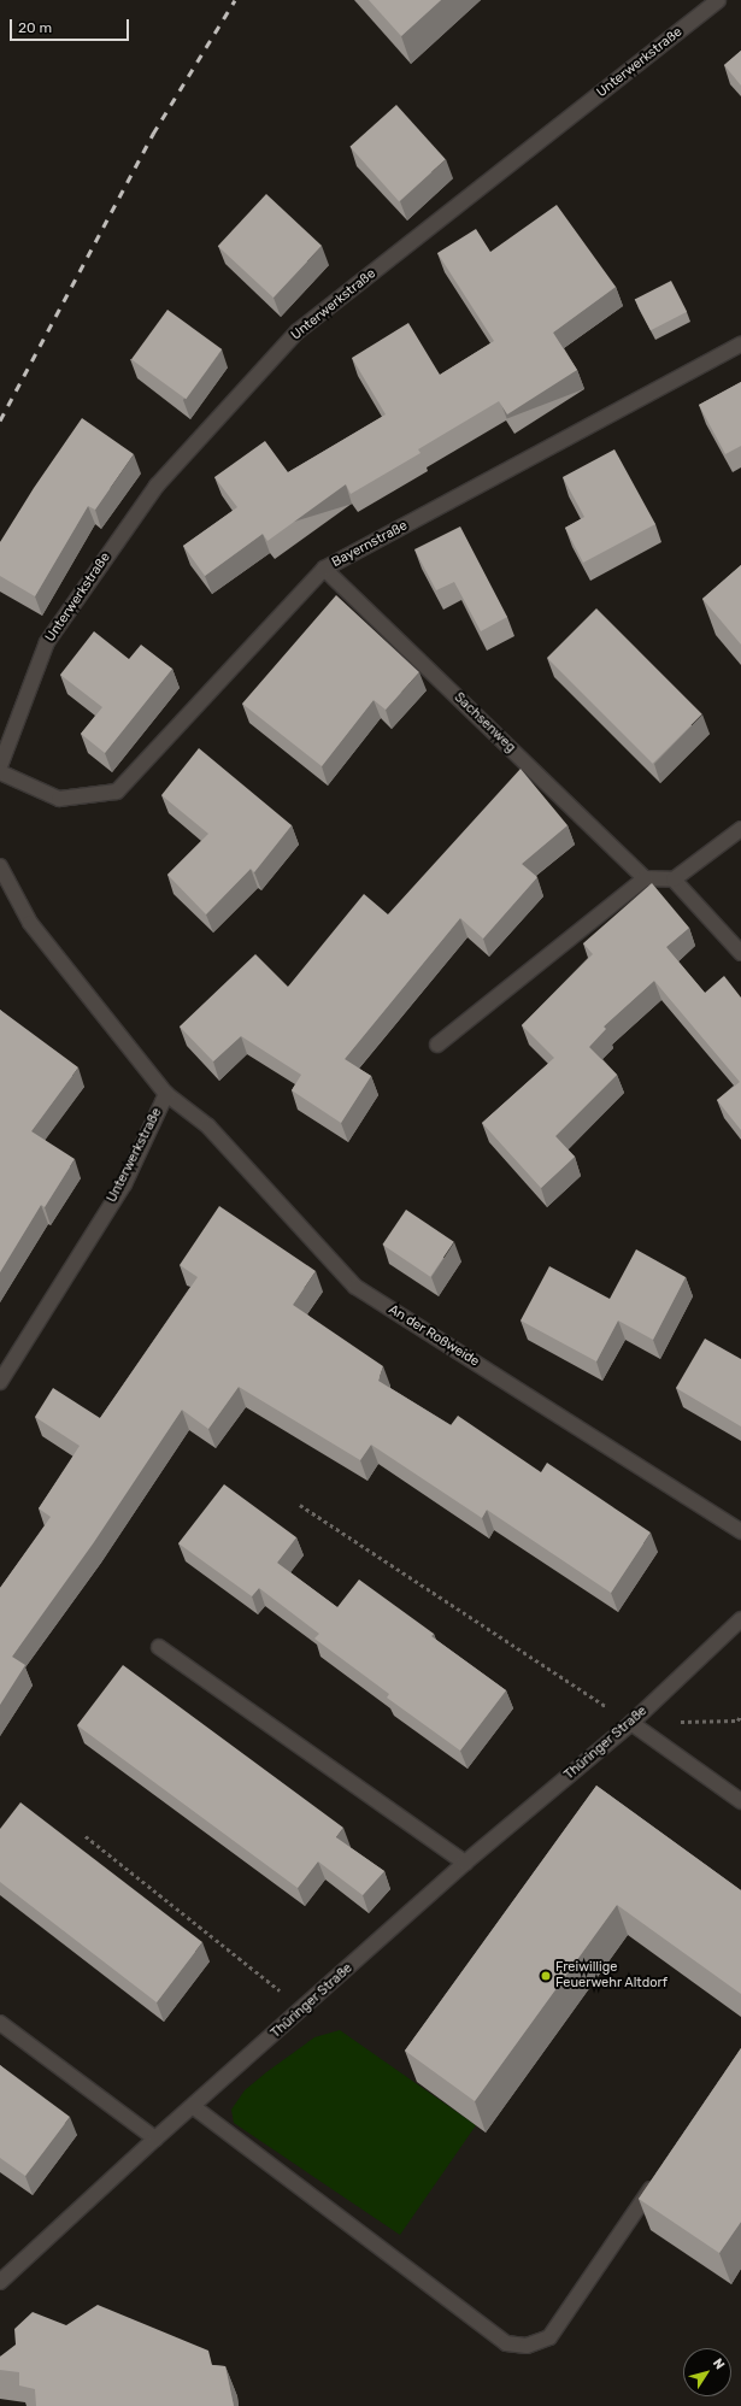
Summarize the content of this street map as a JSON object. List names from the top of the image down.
{
  "streets": {
    "street": [
      "Unterwerkstraße",
      "Bayernstraße",
      "Sachsenweg",
      "An der Roßweide",
      "Thüringer Straße"
    ]
  },
  "crossings": [
    ["Unterwerkstraße", "An der Roßweide"],
    ["Bayernstraße", "Sachsenweg"]
  ],
  "places": ["Freiwillige Feuerwehr Altdorf"],
  "scale_bar": "20 m",
  "north": "top right"
}
